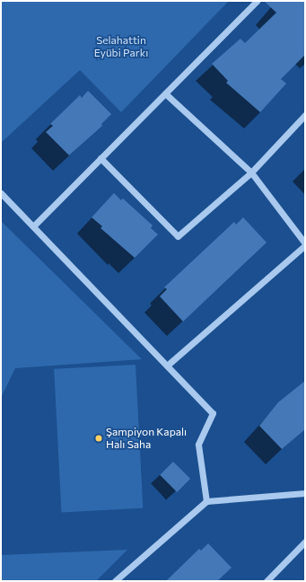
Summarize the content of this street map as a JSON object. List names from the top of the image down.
{
  "parks": ["Selahattin Eyübi Parkı"],
  "places": ["Şampiyon Kapalı Halı Saha"]
}
